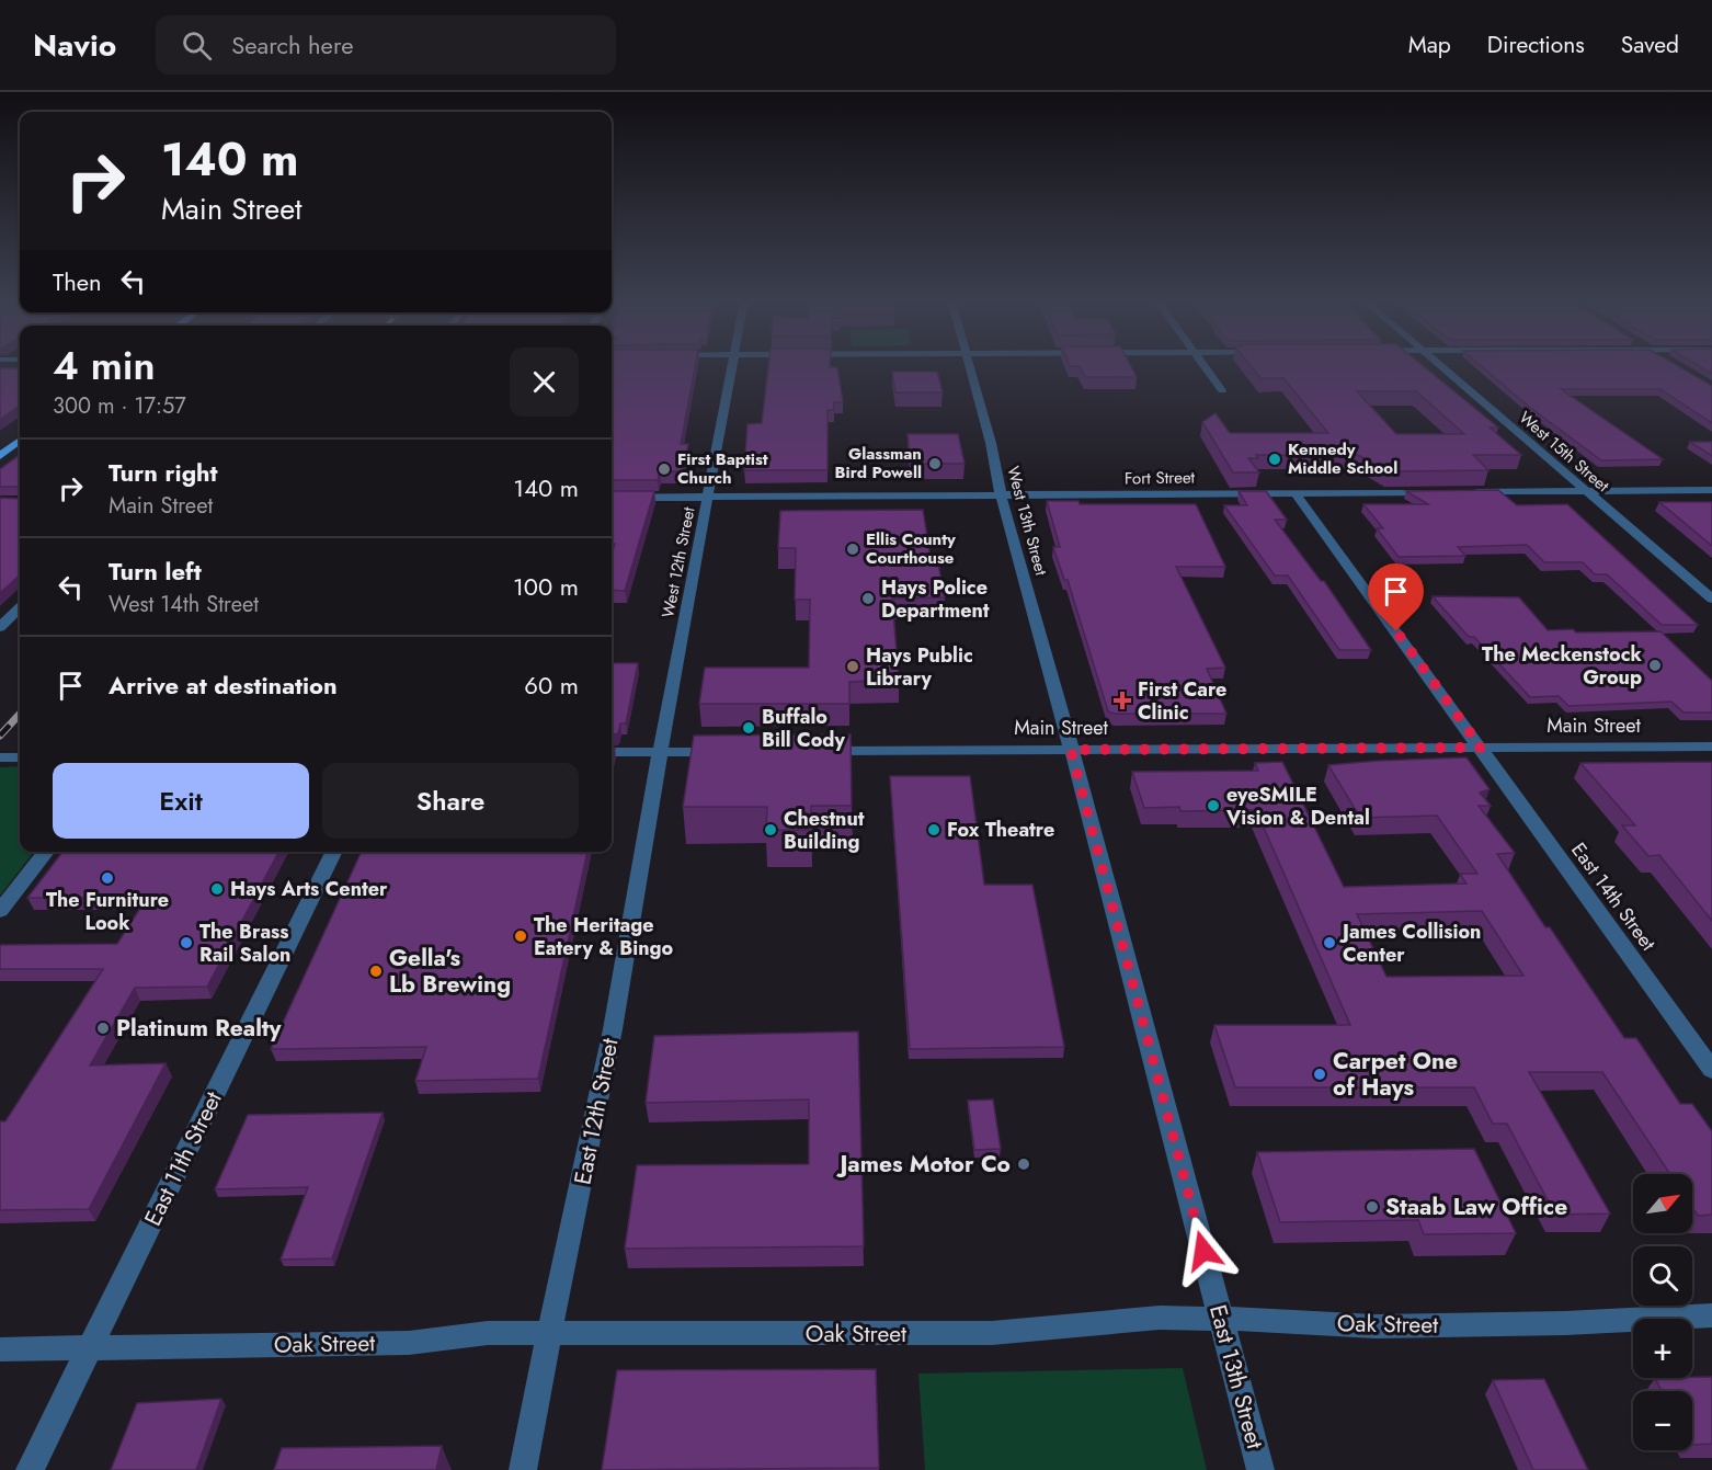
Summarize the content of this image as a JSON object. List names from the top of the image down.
{
  "streets": {
    "street": [
      "West 15th Street",
      "Fort Street",
      "West 13th Street",
      "West 12th Street",
      "Main Street",
      "East 14th Street",
      "East 12th Street",
      "East 11th Street",
      "Oak Street",
      "East 13th Street"
    ]
  },
  "crossings": [
    ["Fort Street", "West 13th Street"],
    ["Fort Street", "West 12th Street"],
    ["Fort Street", "East 14th Street"],
    ["West 13th Street", "Main Street"],
    ["West 13th Street", "East 13th Street"],
    ["West 12th Street", "East 12th Street"],
    ["Main Street", "East 14th Street"],
    ["Main Street", "East 13th Street"],
    ["East 12th Street", "Oak Street"],
    ["East 11th Street", "Oak Street"],
    ["Oak Street", "East 13th Street"]
  ],
  "places": {
    "other": [
      "Kennedy Middle School",
      "Glassman Bird Powell",
      "First Baptist Church",
      "Ellis County Courthouse",
      "Hays Police Department",
      "The Meckenstock Group",
      "Hays Public Library",
      "Buffalo Bill Cody",
      "eyeSMILE Vision & Dental",
      "Chestnut Building",
      "Fox Theatre",
      "The Furniture Look",
      "Hays Arts Center",
      "The Heritage Eatery & Bingo",
      "The Brass Rail Salon",
      "James Collision Center",
      "Gella's Lb Brewing",
      "Platinum Realty",
      "Carpet One of Hays",
      "James Motor Co",
      "Staab Law Office"
    ],
    "health": ["First Care Clinic"]
  },
  "north": "top right",
  "page": {
    "header": "Navio",
    "search": "Search here",
    "nav": ["Map", "Directions", "Saved"],
    "turn": ["140 m", "Main Street"],
    "then": "Then",
    "heading": ["4 min", "300 m · 17:57"],
    "list": [
      {
        "name": "Turn right",
        "note": "Main Street",
        "value": "140 m"
      },
      {
        "name": "Turn left",
        "note": "West 14th Street",
        "value": "100 m"
      },
      {
        "name": "Arrive at destination",
        "value": "60 m"
      }
    ],
    "buttons": ["Exit", "Share"],
    "map_buttons": ["+", "−"]
  }
}
